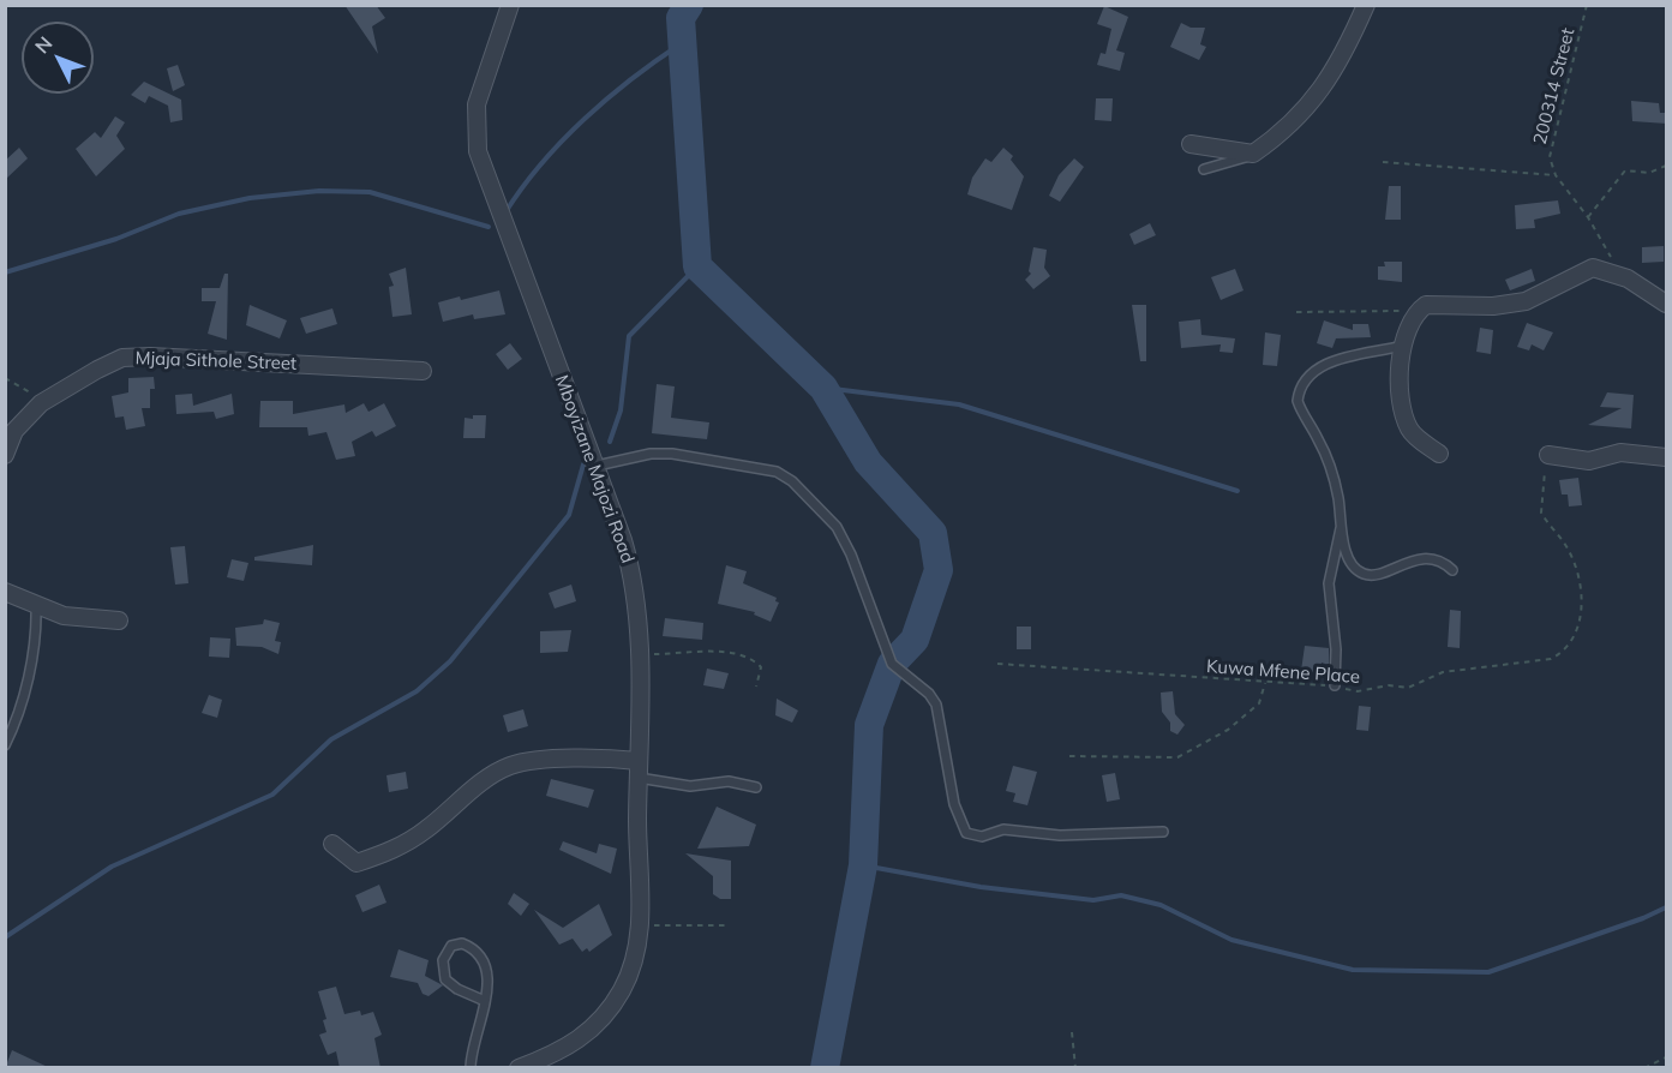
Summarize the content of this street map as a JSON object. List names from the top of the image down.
{
  "streets": {
    "street": ["Mjaja Sithole Street", "Mboyizane Majozi Road"],
    "path": ["200314 Street", "Kuwa Mfene Place"]
  },
  "north": "top left"
}
